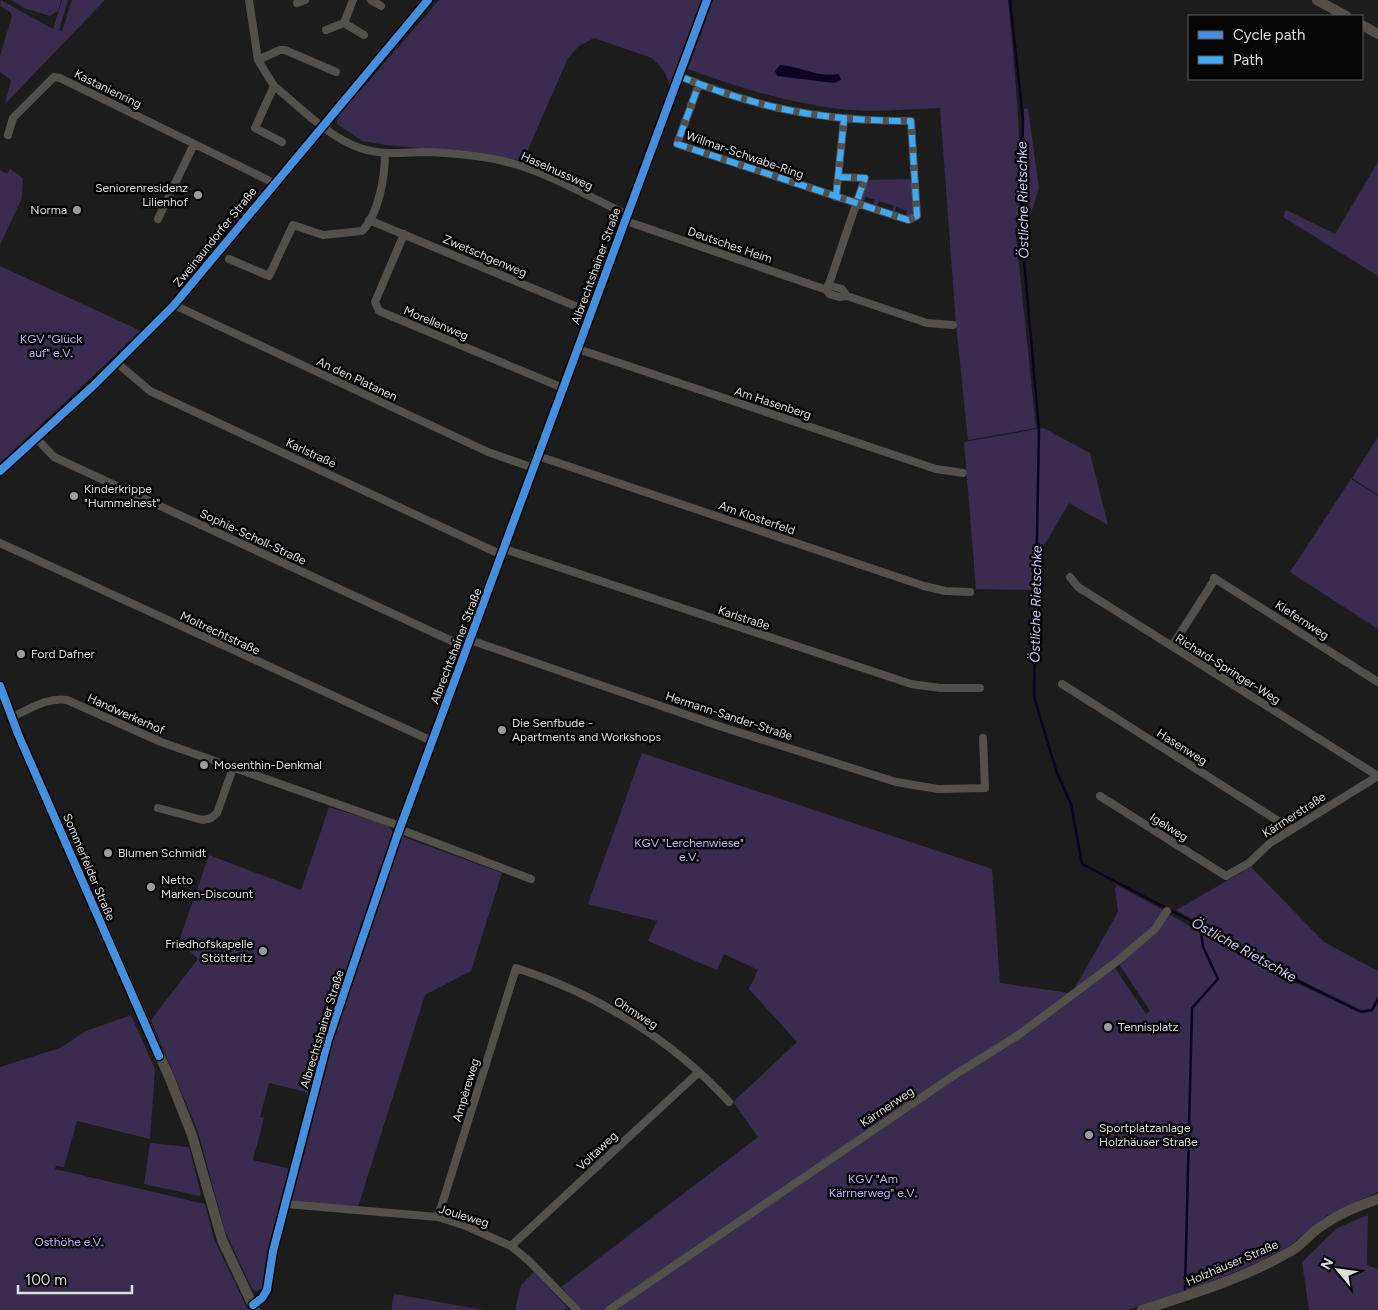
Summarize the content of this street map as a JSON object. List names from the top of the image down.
{
  "streets": {
    "main road": ["Zweinaundorfer Straße", "Sommerfelder Straße", "Holzhäuser Straße"],
    "street": [
      "Kastanienring",
      "Willmar-Schwabe-Ring",
      "Haselnussweg",
      "Deutsches Heim",
      "Zwetschgenweg",
      "Albrechtshainer Straße",
      "Morellenweg",
      "An den Platanen",
      "Am Hasenberg",
      "Karlstraße",
      "Am Klosterfeld",
      "Sophie-Scholl-Straße",
      "Kiefernweg",
      "Moltrechtstraße",
      "Richard-Springer-Weg",
      "Handwerkerhof",
      "Hermann-Sander-Straße",
      "Hasenweg",
      "Kärrnerstraße",
      "Igelweg",
      "Ohmweg",
      "Ampèreweg",
      "Kärrnerweg",
      "Voltaweg",
      "Jouleweg"
    ]
  },
  "crossings": [
    ["Kastanienring", "Zweinaundorfer Straße"],
    ["Willmar-Schwabe-Ring", "Albrechtshainer Straße"],
    ["Haselnussweg", "Zweinaundorfer Straße"],
    ["Haselnussweg", "Deutsches Heim"],
    ["Haselnussweg", "Albrechtshainer Straße"],
    ["Zweinaundorfer Straße", "An den Platanen"],
    ["Zweinaundorfer Straße", "Karlstraße"],
    ["Zweinaundorfer Straße", "Sophie-Scholl-Straße"],
    ["Deutsches Heim", "Albrechtshainer Straße"],
    ["Zwetschgenweg", "Albrechtshainer Straße"],
    ["Zwetschgenweg", "Morellenweg"],
    ["Albrechtshainer Straße", "Morellenweg"],
    ["Albrechtshainer Straße", "An den Platanen"],
    ["Albrechtshainer Straße", "Am Hasenberg"],
    ["Albrechtshainer Straße", "Karlstraße"],
    ["Albrechtshainer Straße", "Am Klosterfeld"],
    ["Albrechtshainer Straße", "Sophie-Scholl-Straße"],
    ["Albrechtshainer Straße", "Moltrechtstraße"],
    ["Albrechtshainer Straße", "Handwerkerhof"],
    ["Albrechtshainer Straße", "Hermann-Sander-Straße"],
    ["Albrechtshainer Straße", "Sommerfelder Straße"],
    ["Albrechtshainer Straße", "Jouleweg"],
    ["Sophie-Scholl-Straße", "Hermann-Sander-Straße"],
    ["Kiefernweg", "Richard-Springer-Weg"],
    ["Richard-Springer-Weg", "Kärrnerstraße"],
    ["Handwerkerhof", "Sommerfelder Straße"],
    ["Hasenweg", "Kärrnerstraße"],
    ["Kärrnerstraße", "Igelweg"],
    ["Ohmweg", "Ampèreweg"],
    ["Ohmweg", "Voltaweg"],
    ["Ampèreweg", "Jouleweg"],
    ["Voltaweg", "Jouleweg"]
  ],
  "water": ["Östliche Rietschke"],
  "parks": [
    "KGV \"Glück auf\" e.V.",
    "KGV \"Lerchenwiese\" e.V.",
    "KGV \"Am Kärrnerweg\" e.V.",
    "Osthöhe e.V."
  ],
  "places": [
    "Seniorenresidenz Lilienhof",
    "Norma",
    "Kinderkrippe \"Hummelnest\"",
    "Ford Dafner",
    "Die Senfbude - Apartments and Workshops",
    "Mosenthin-Denkmal",
    "Blumen Schmidt",
    "Netto Marken-Discount",
    "Friedhofskapelle Stötteritz",
    "Tennisplatz",
    "Sportplatzanlage Holzhäuser Straße"
  ],
  "legend": ["Cycle path", "Path"],
  "scale_bar": "100 m",
  "north": "top left"
}
